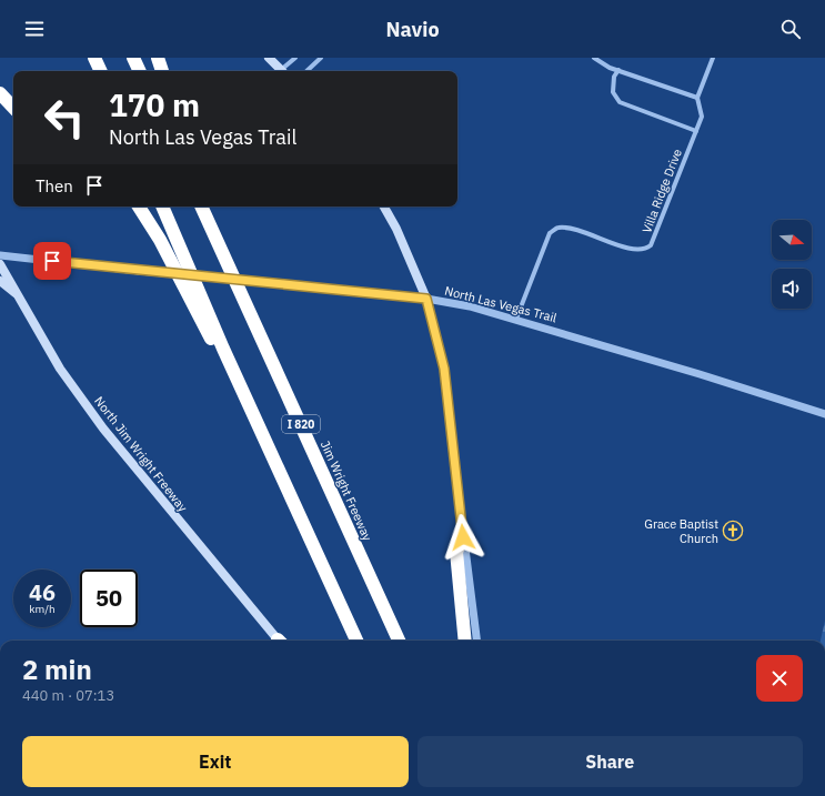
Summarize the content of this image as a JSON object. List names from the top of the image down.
{
  "streets": {
    "highway": ["I 820", "Jim Wright Freeway"],
    "main road": ["North Jim Wright Freeway"],
    "street": ["Villa Ridge Drive", "North Las Vegas Trail"]
  },
  "crossings": [
    ["Villa Ridge Drive", "North Las Vegas Trail"]
  ],
  "places": {
    "church": ["Grace Baptist Church"]
  },
  "north": "right",
  "page": {
    "header": "Navio",
    "turn": ["170 m", "North Las Vegas Trail"],
    "then": "Then",
    "speed": "46 km/h",
    "limit": "50",
    "heading": ["2 min", "440 m · 07:13"],
    "buttons": ["Exit", "Share"]
  }
}
